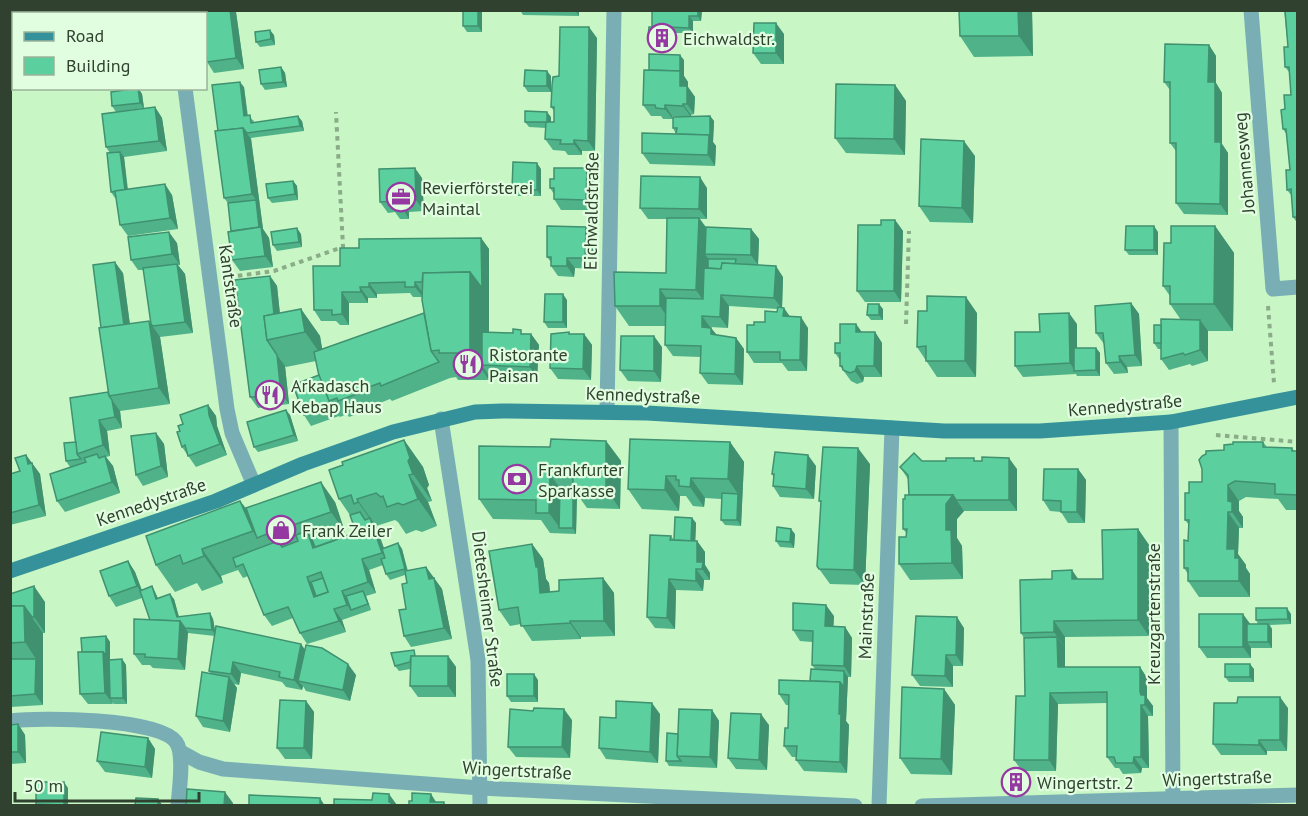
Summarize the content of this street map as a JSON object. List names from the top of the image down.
{
  "streets": {
    "main road": ["Kennedystraße"],
    "street": [
      "Johannesweg",
      "Eichwaldstraße",
      "Kantstraße",
      "Dietesheimer Straße",
      "Kreuzgartenstraße",
      "Mainstraße",
      "Wingertstraße"
    ]
  },
  "crossings": [
    ["Eichwaldstraße", "Kennedystraße"],
    ["Kantstraße", "Kennedystraße"],
    ["Kennedystraße", "Dietesheimer Straße"],
    ["Kennedystraße", "Kreuzgartenstraße"],
    ["Kennedystraße", "Mainstraße"],
    ["Dietesheimer Straße", "Wingertstraße"],
    ["Kreuzgartenstraße", "Wingertstraße"]
  ],
  "places": {
    "building": ["Eichwaldstr.", "Wingertstr. 2"],
    "office": ["Revierförsterei Maintal"],
    "restaurant": ["Ristorante Paisan", "Arkadasch Kebap Haus"],
    "bank": ["Frankfurter Sparkasse"],
    "shop": ["Frank Zeiler"]
  },
  "legend": ["Road", "Building"],
  "scale_bar": "50 m"
}
